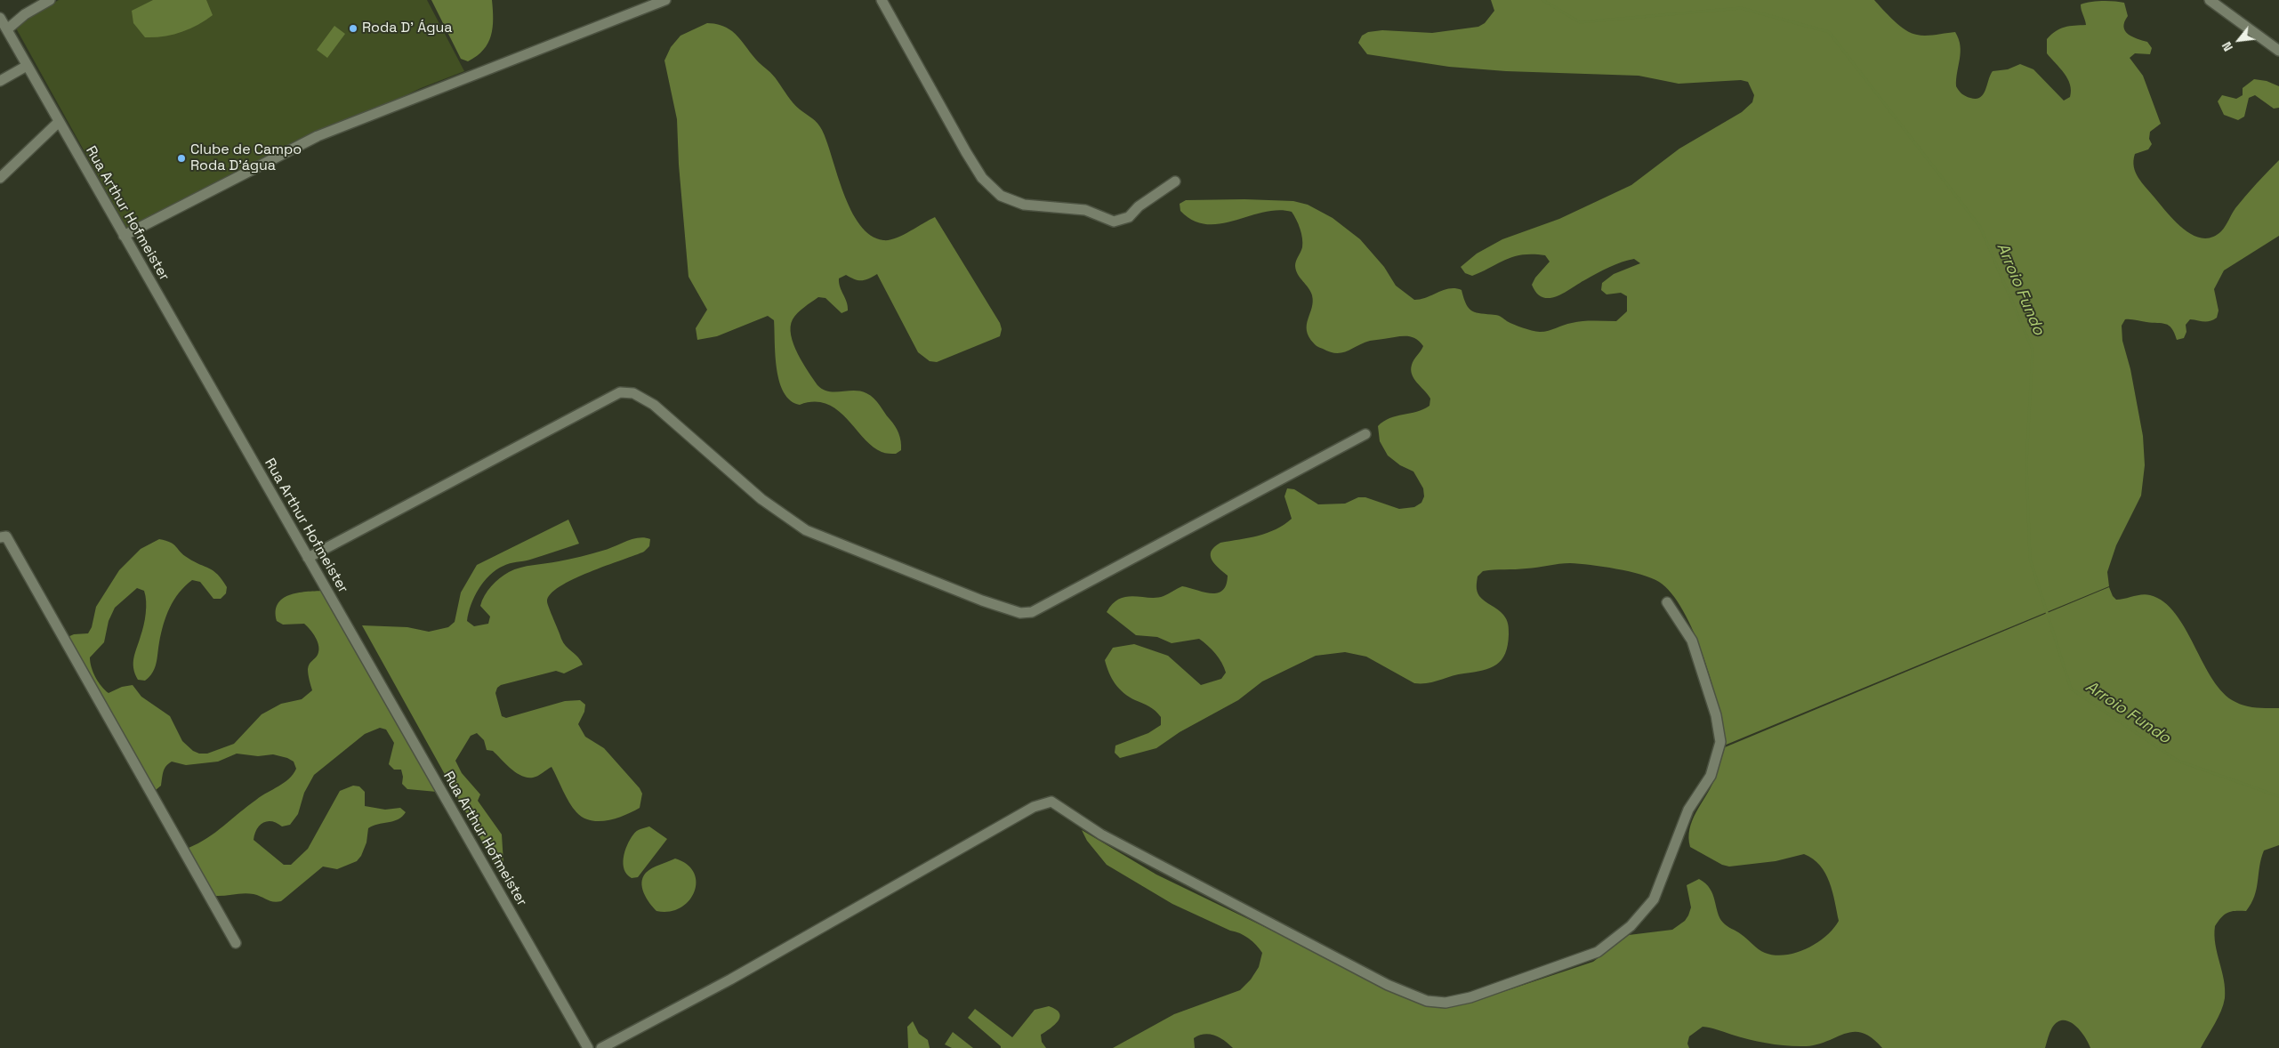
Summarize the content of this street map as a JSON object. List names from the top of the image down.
{
  "streets": {
    "street": ["Rua Arthur Hofmeister"]
  },
  "water": ["Arroio Fundo"],
  "places": ["Roda D' Água", "Clube de Campo Roda D'água"],
  "north": "bottom left"
}
